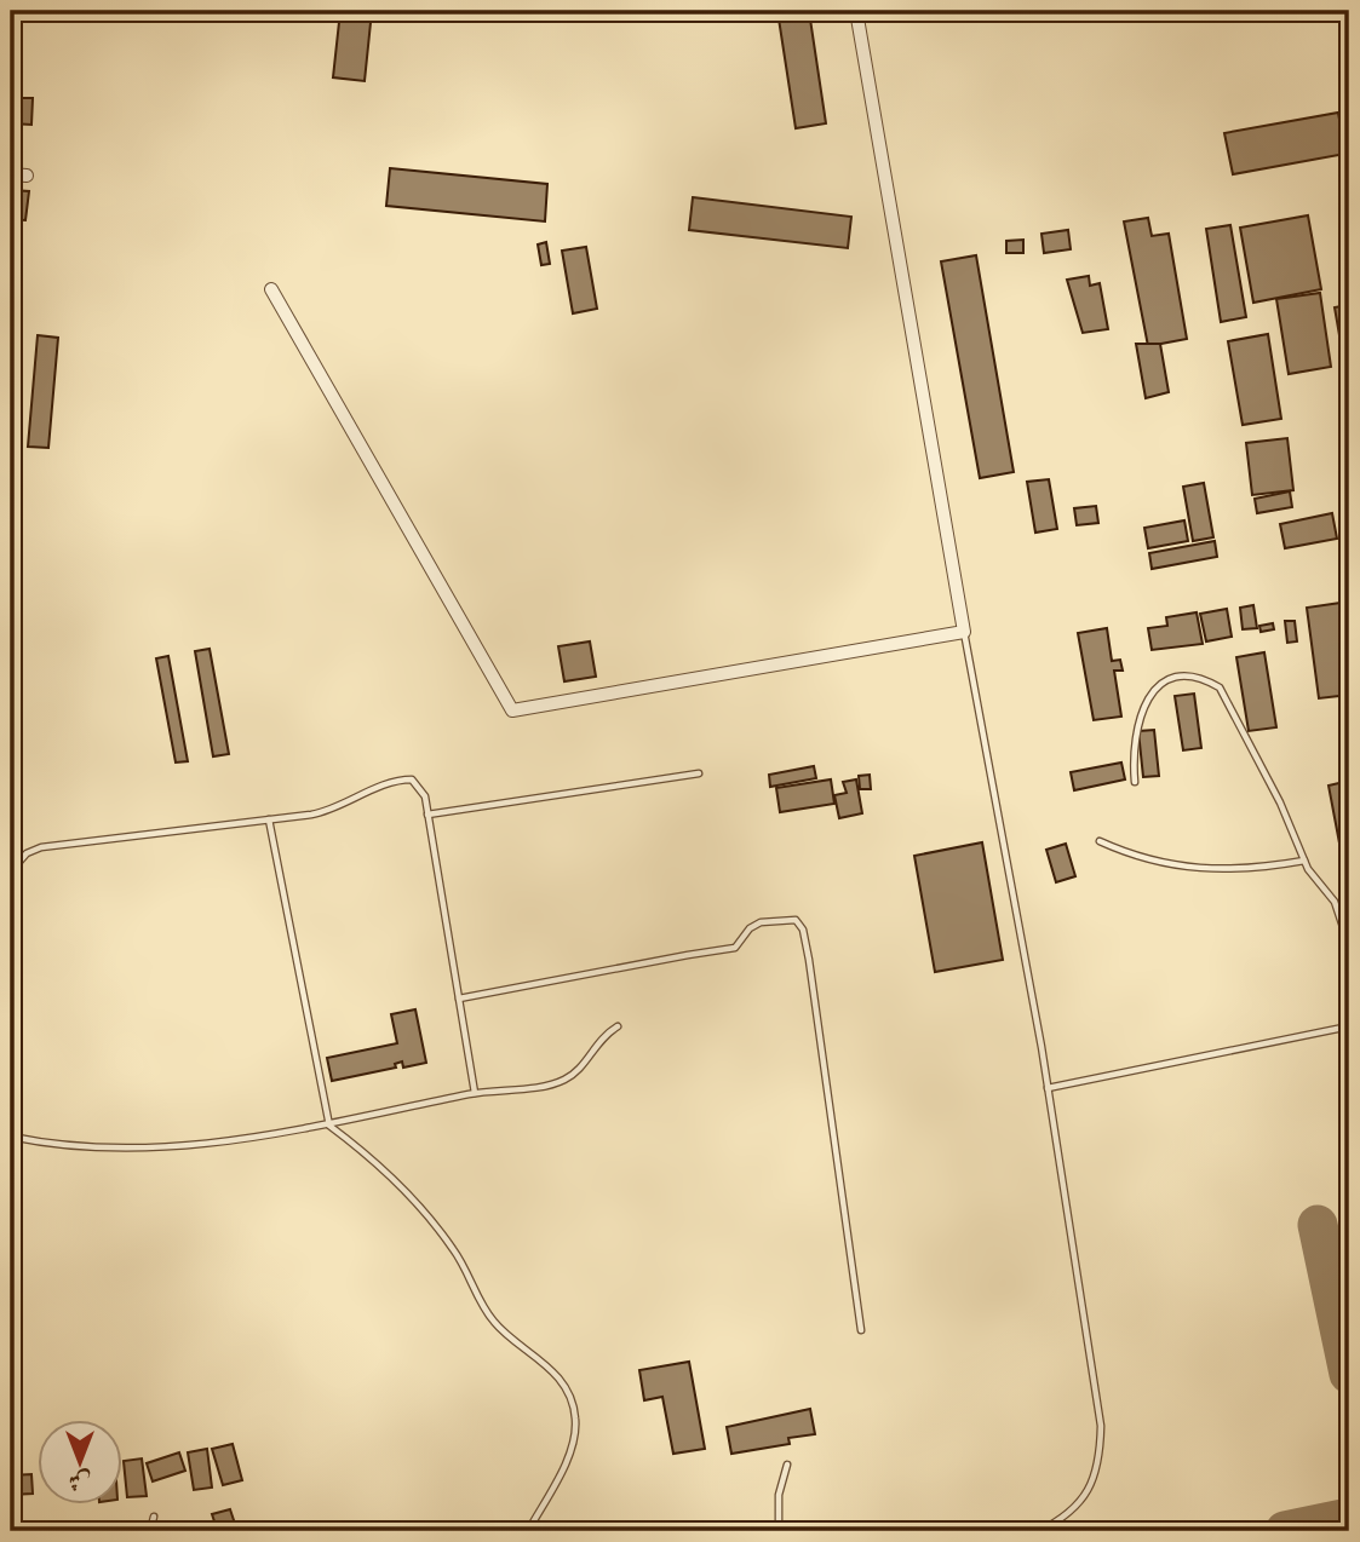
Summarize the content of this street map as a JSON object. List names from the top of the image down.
{
  "north": "bottom"
}
